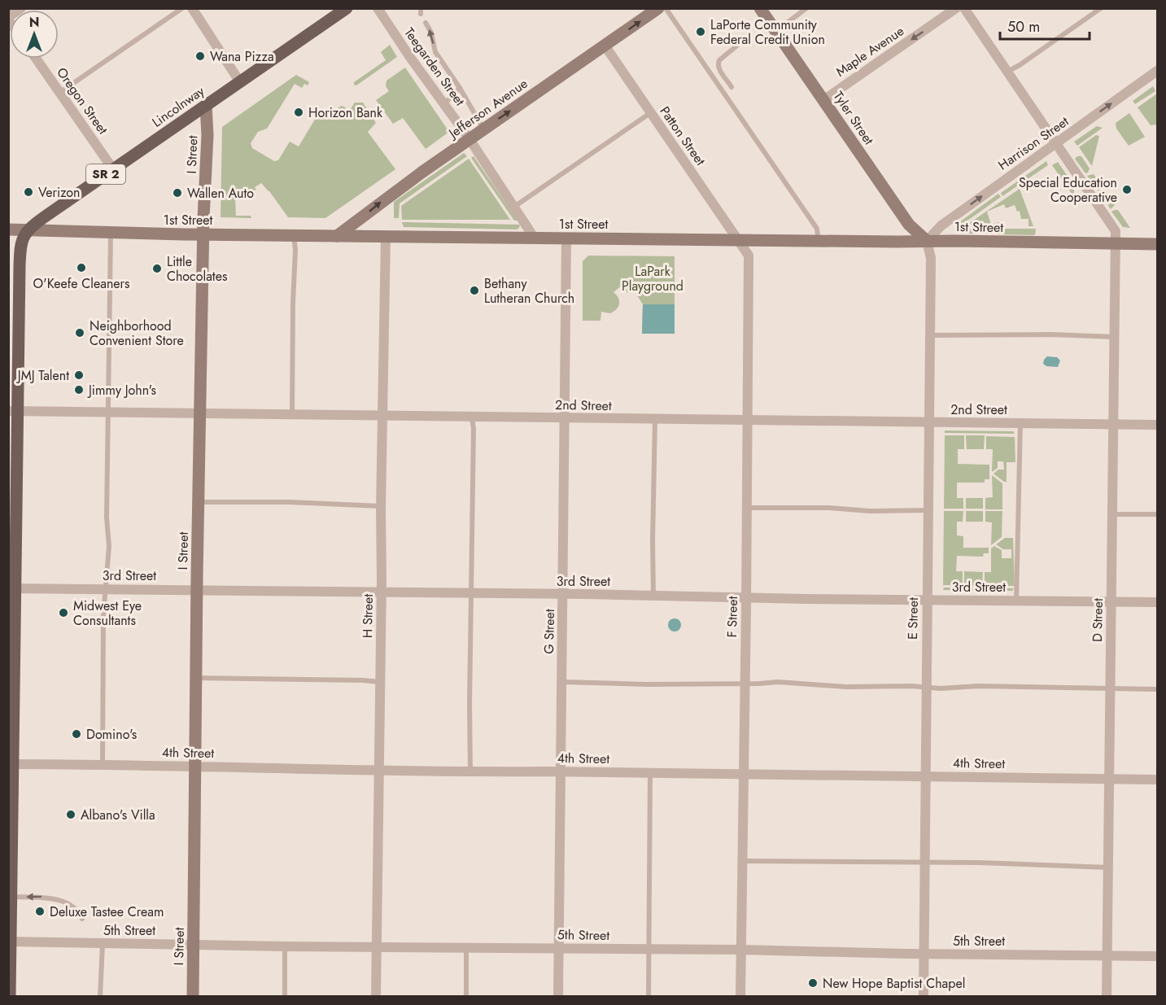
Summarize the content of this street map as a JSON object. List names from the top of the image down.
{
  "streets": {
    "main road": ["Lincolnway", "SR 2"],
    "street": [
      "Maple Avenue",
      "Teegarden Street",
      "Oregon Street",
      "Jefferson Avenue",
      "Tyler Street",
      "Patton Street",
      "Harrison Street",
      "I Street",
      "1st Street",
      "2nd Street",
      "3rd Street",
      "H Street",
      "F Street",
      "E Street",
      "D Street",
      "G Street",
      "4th Street",
      "5th Street"
    ]
  },
  "crossings": [
    ["Maple Avenue", "Tyler Street"],
    ["Teegarden Street", "Jefferson Avenue"],
    ["Teegarden Street", "1st Street"],
    ["Oregon Street", "Lincolnway"],
    ["Lincolnway", "I Street"],
    ["Lincolnway", "1st Street"],
    ["Jefferson Avenue", "Patton Street"],
    ["Jefferson Avenue", "1st Street"],
    ["Tyler Street", "Harrison Street"],
    ["Tyler Street", "1st Street"],
    ["Tyler Street", "E Street"],
    ["Patton Street", "1st Street"],
    ["Patton Street", "F Street"],
    ["Harrison Street", "1st Street"],
    ["Harrison Street", "E Street"],
    ["I Street", "1st Street"],
    ["I Street", "2nd Street"],
    ["I Street", "3rd Street"],
    ["I Street", "4th Street"],
    ["I Street", "5th Street"],
    ["1st Street", "H Street"],
    ["1st Street", "F Street"],
    ["1st Street", "E Street"],
    ["1st Street", "D Street"],
    ["1st Street", "G Street"],
    ["2nd Street", "H Street"],
    ["2nd Street", "F Street"],
    ["2nd Street", "E Street"],
    ["2nd Street", "D Street"],
    ["2nd Street", "G Street"],
    ["3rd Street", "H Street"],
    ["3rd Street", "F Street"],
    ["3rd Street", "E Street"],
    ["3rd Street", "D Street"],
    ["3rd Street", "G Street"],
    ["H Street", "4th Street"],
    ["H Street", "5th Street"],
    ["F Street", "4th Street"],
    ["F Street", "5th Street"],
    ["E Street", "4th Street"],
    ["E Street", "5th Street"],
    ["D Street", "4th Street"],
    ["D Street", "5th Street"],
    ["G Street", "4th Street"],
    ["G Street", "5th Street"]
  ],
  "one_way": ["Maple Avenue", "Jefferson Avenue", "Harrison Street"],
  "parks": ["LaPark Playground"],
  "places": [
    "LaPorte Community Federal Credit Union",
    "Wana Pizza",
    "Horizon Bank",
    "Special Education Cooperative",
    "Verizon",
    "Wallen Auto",
    "O'Keefe Cleaners",
    "Little Chocolates",
    "Bethany Lutheran Church",
    "Neighborhood Convenient Store",
    "JMJ Talent",
    "Jimmy John's",
    "Midwest Eye Consultants",
    "Domino's",
    "Albano's Villa",
    "Deluxe Tastee Cream",
    "New Hope Baptist Chapel"
  ],
  "scale_bar": "50 m",
  "north": "top"
}
